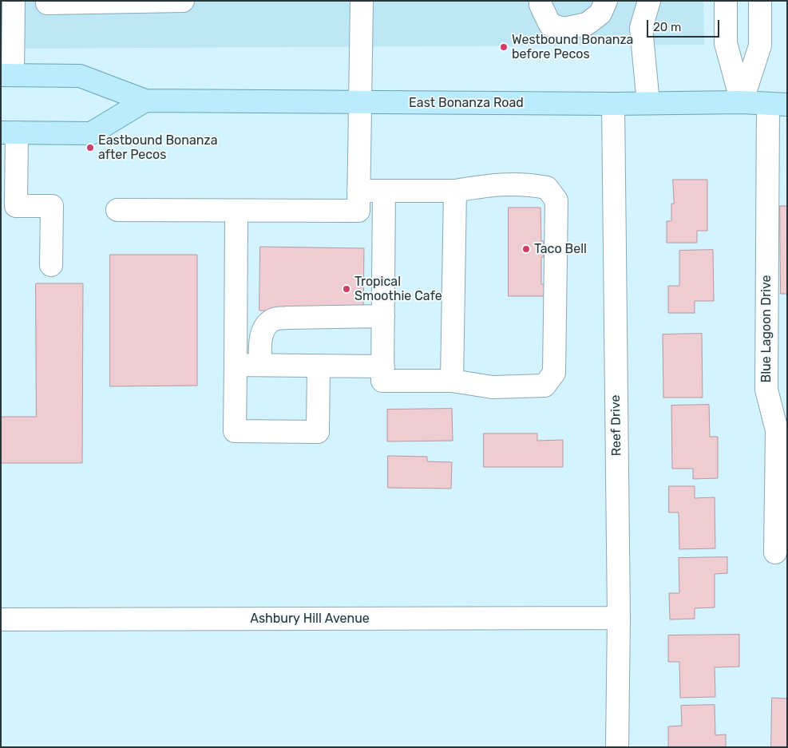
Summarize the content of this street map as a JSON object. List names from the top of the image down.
{
  "streets": {
    "main road": ["East Bonanza Road"],
    "street": ["Blue Lagoon Drive", "Reef Drive", "Ashbury Hill Avenue"]
  },
  "crossings": [
    ["East Bonanza Road", "Blue Lagoon Drive"],
    ["East Bonanza Road", "Reef Drive"],
    ["Reef Drive", "Ashbury Hill Avenue"]
  ],
  "places": [
    "Westbound Bonanza before Pecos",
    "Eastbound Bonanza after Pecos",
    "Taco Bell",
    "Tropical Smoothie Cafe"
  ],
  "scale_bar": "20 m"
}
